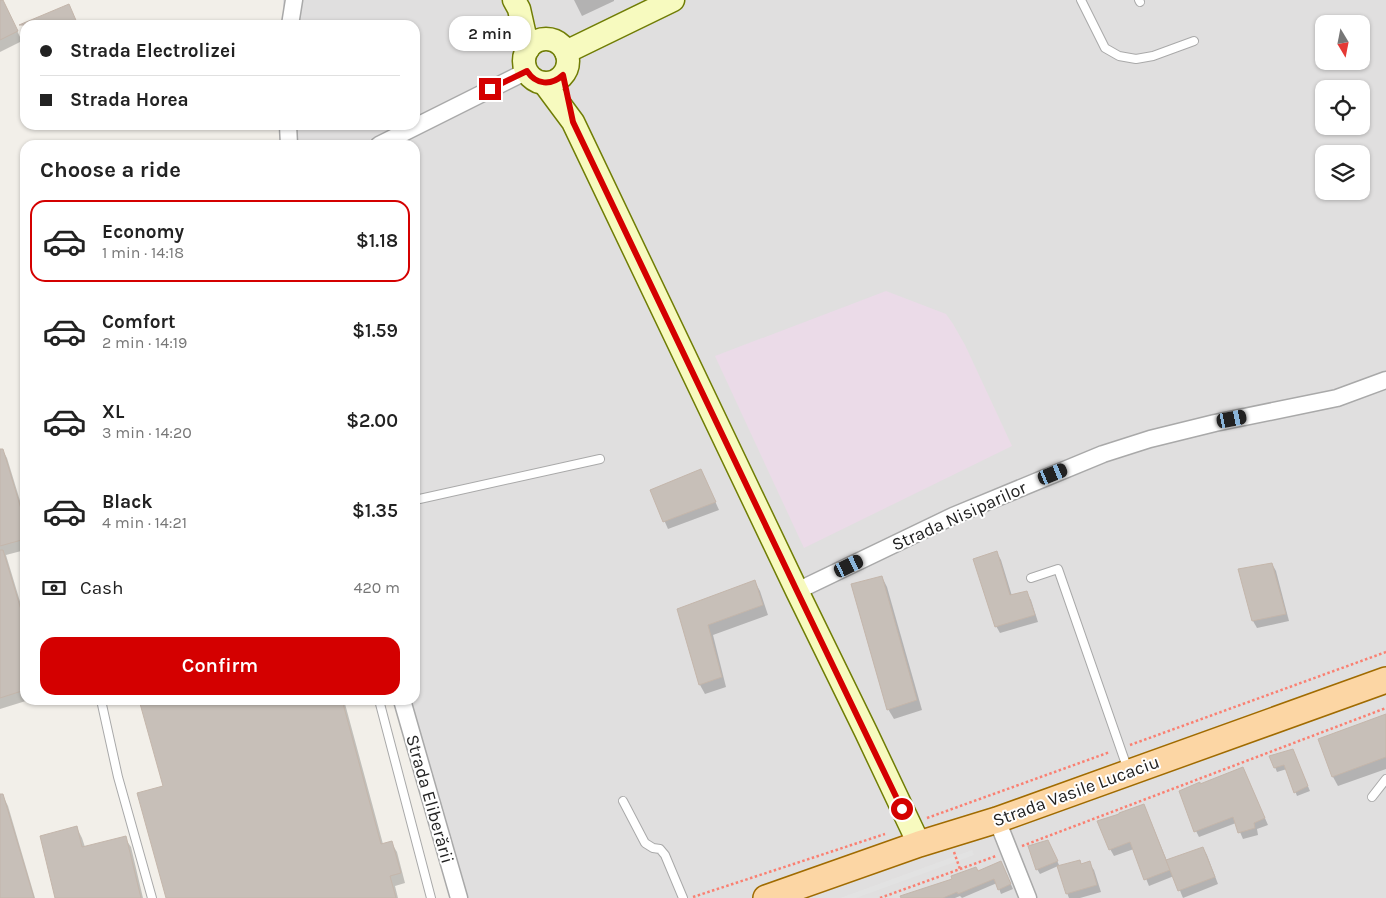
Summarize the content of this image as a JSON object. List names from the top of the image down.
{
  "streets": {
    "main road": ["Strada Vasile Lucaciu"],
    "street": ["Strada Nisiparilor", "Strada Eliberării"]
  },
  "north": "bottom",
  "page": {
    "bubble": "2 min",
    "banner": ["Strada Electrolizei", "Strada Horea"],
    "heading": "Choose a ride",
    "list": [
      {
        "name": "Economy",
        "note": "1 min · 14:18",
        "value": "$1.18"
      },
      {
        "name": "Comfort",
        "note": "2 min · 14:19",
        "value": "$1.59"
      },
      {
        "name": "XL",
        "note": "3 min · 14:20",
        "value": "$2.00"
      },
      {
        "name": "Black",
        "note": "4 min · 14:21",
        "value": "$1.35"
      }
    ],
    "pay": ["Cash", "420 m"],
    "buttons": "Confirm"
  }
}
